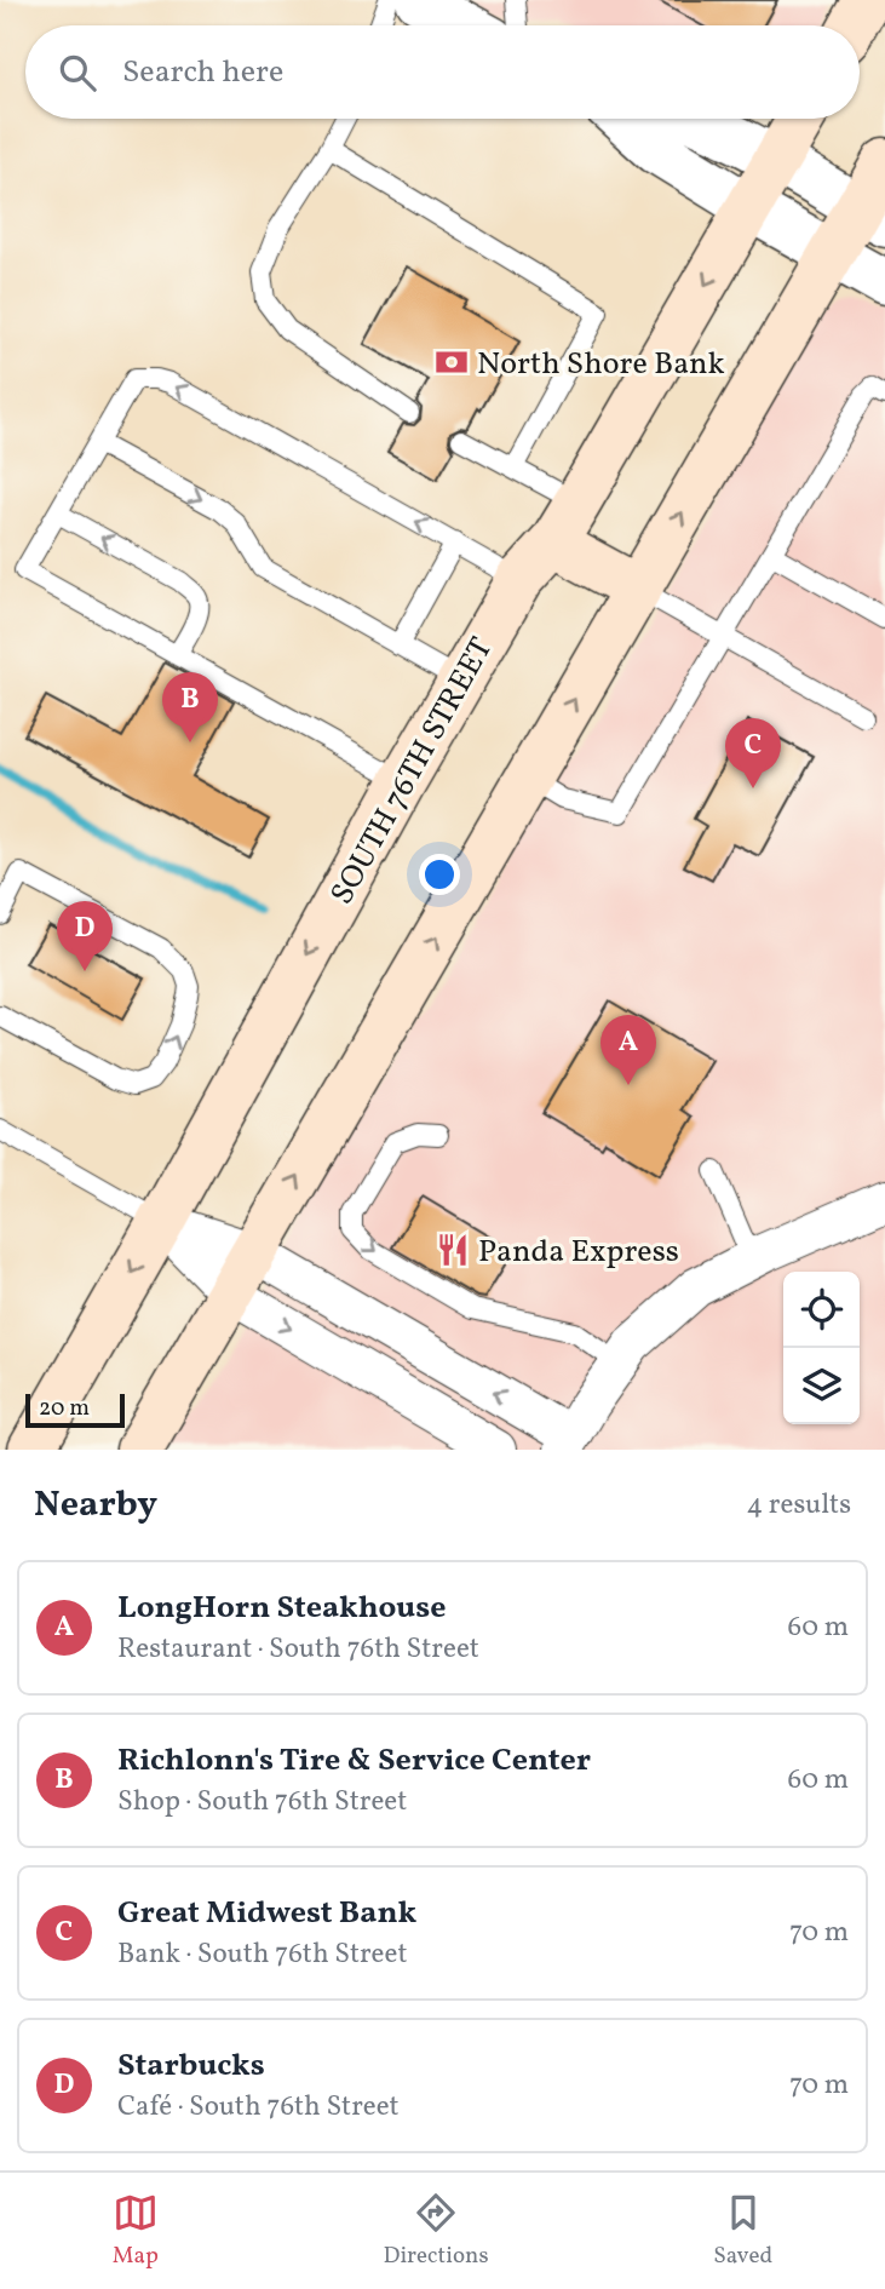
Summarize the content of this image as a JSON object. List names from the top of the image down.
{
  "streets": {
    "main road": ["SOUTH 76TH STREET"]
  },
  "places": {
    "bank": ["North Shore Bank"],
    "restaurant": ["Panda Express"]
  },
  "scale_bar": "20 m",
  "page": {
    "search": "Search here",
    "pins": [
      "B",
      "C",
      "D",
      "A"
    ],
    "scale": "20 m",
    "heading": ["Nearby", "4 results"],
    "list": [
      {
        "mark": "A",
        "name": "LongHorn Steakhouse",
        "note": "Restaurant · South 76th Street",
        "value": "60 m"
      },
      {
        "mark": "B",
        "name": "Richlonn's Tire & Service Center",
        "note": "Shop · South 76th Street",
        "value": "60 m"
      },
      {
        "mark": "C",
        "name": "Great Midwest Bank",
        "note": "Bank · South 76th Street",
        "value": "70 m"
      },
      {
        "mark": "D",
        "name": "Starbucks",
        "note": "Café · South 76th Street",
        "value": "70 m"
      }
    ],
    "nav": ["Map", "Directions", "Saved"]
  }
}
